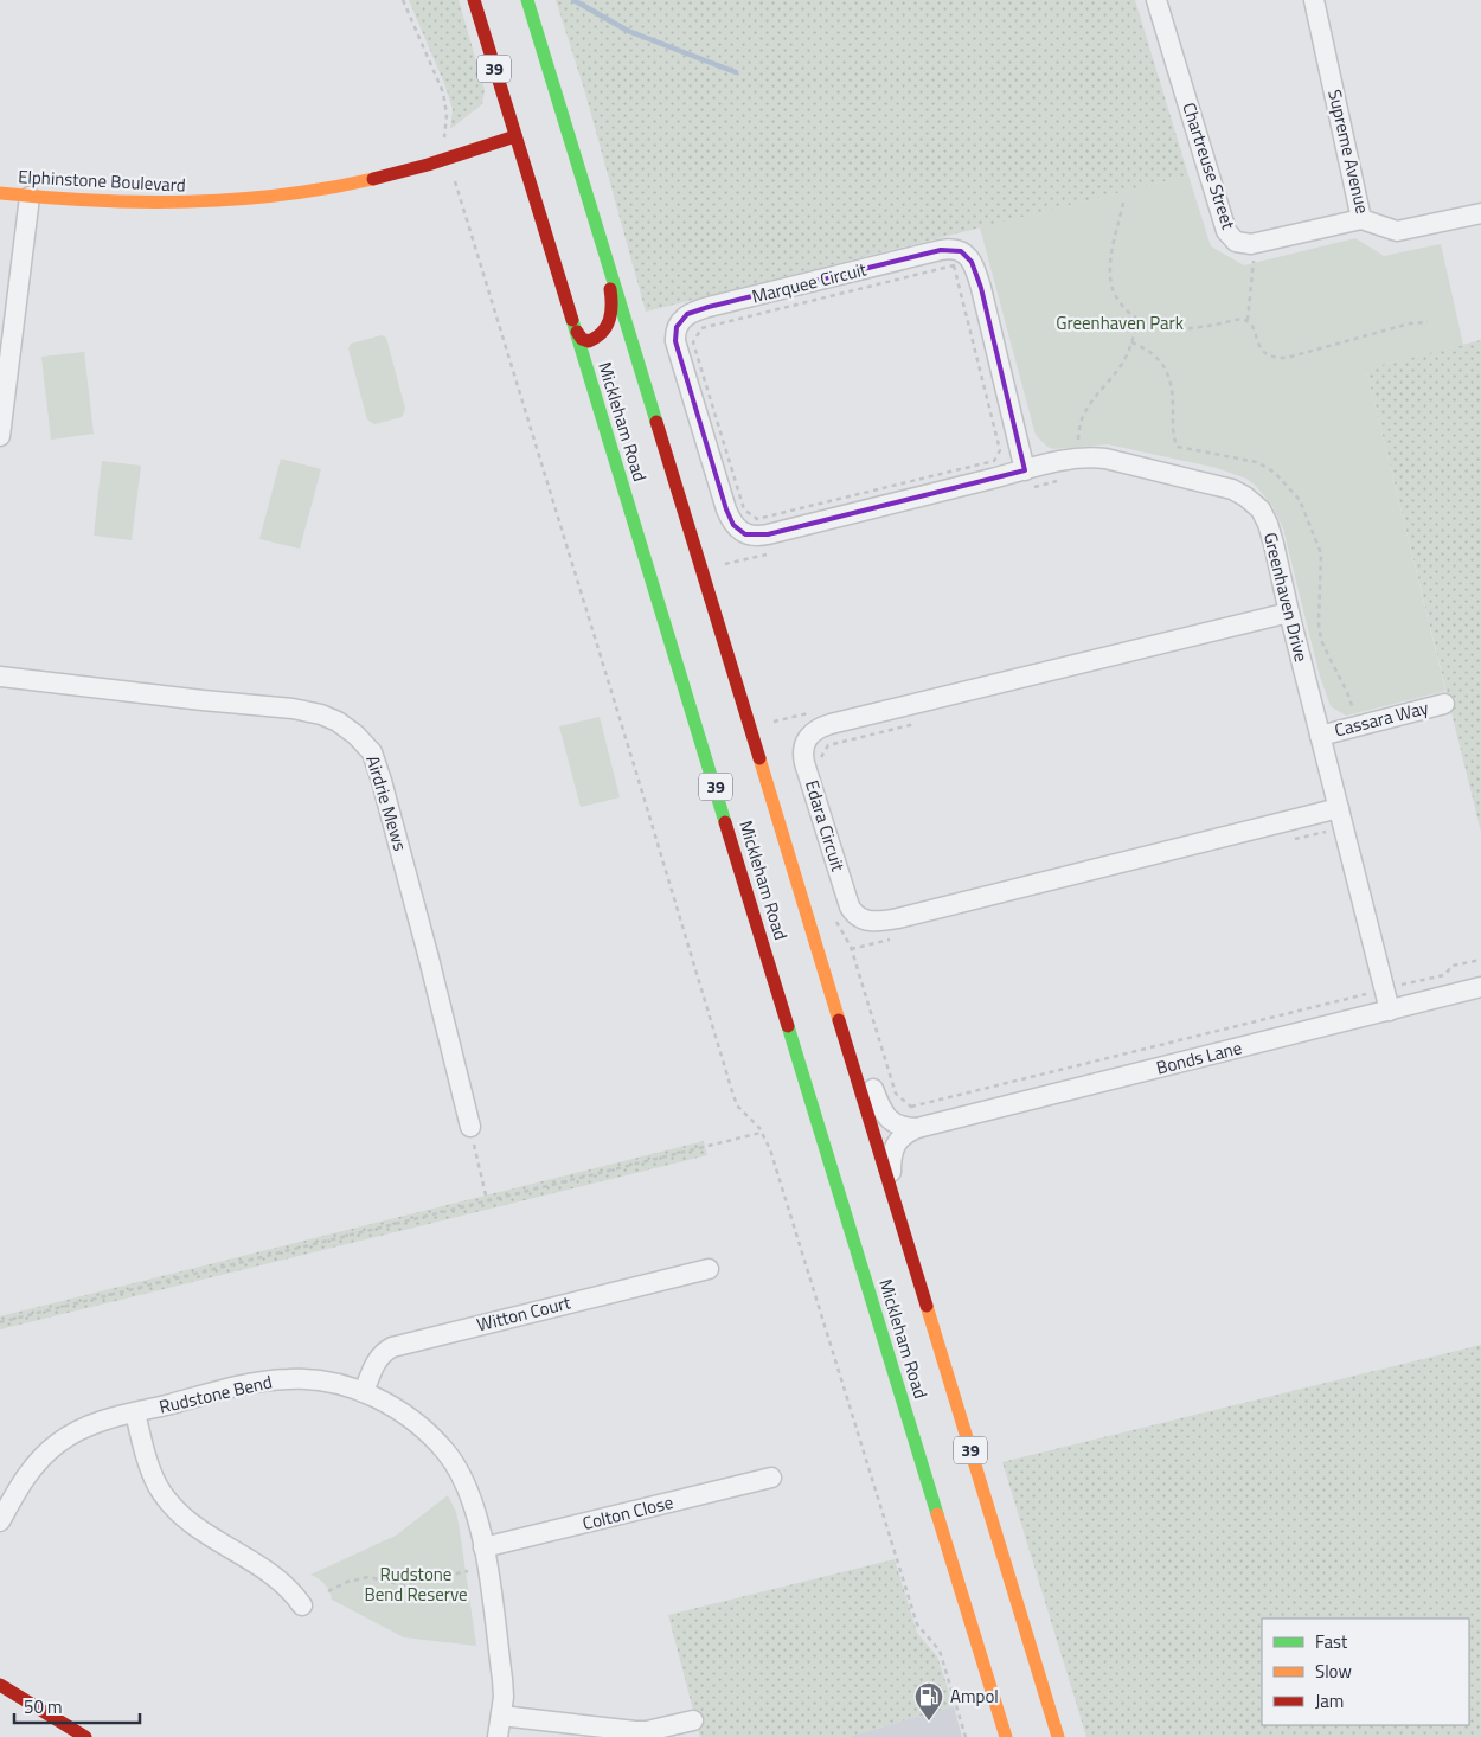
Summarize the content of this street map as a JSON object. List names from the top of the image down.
{
  "streets": {
    "main road": ["39", "Elphinstone Boulevard", "Mickleham Road"],
    "street": [
      "Supreme Avenue",
      "Chartreuse Street",
      "Marquee Circuit",
      "Greenhaven Drive",
      "Cassara Way",
      "Airdrie Mews",
      "Edara Circuit",
      "Bonds Lane",
      "Witton Court",
      "Rudstone Bend",
      "Colton Close"
    ]
  },
  "crossings": [
    ["Supreme Avenue", "Chartreuse Street"],
    ["Elphinstone Boulevard", "Mickleham Road"],
    ["Marquee Circuit", "Greenhaven Drive"],
    ["Greenhaven Drive", "Cassara Way"],
    ["Greenhaven Drive", "Edara Circuit"],
    ["Greenhaven Drive", "Bonds Lane"],
    ["Witton Court", "Rudstone Bend"],
    ["Rudstone Bend", "Colton Close"]
  ],
  "parks": ["Greenhaven Park", "Rudstone Bend Reserve"],
  "places": {
    "fuel station": ["Ampol"]
  },
  "legend": ["Fast", "Slow", "Jam"],
  "scale_bar": "50 m"
}
